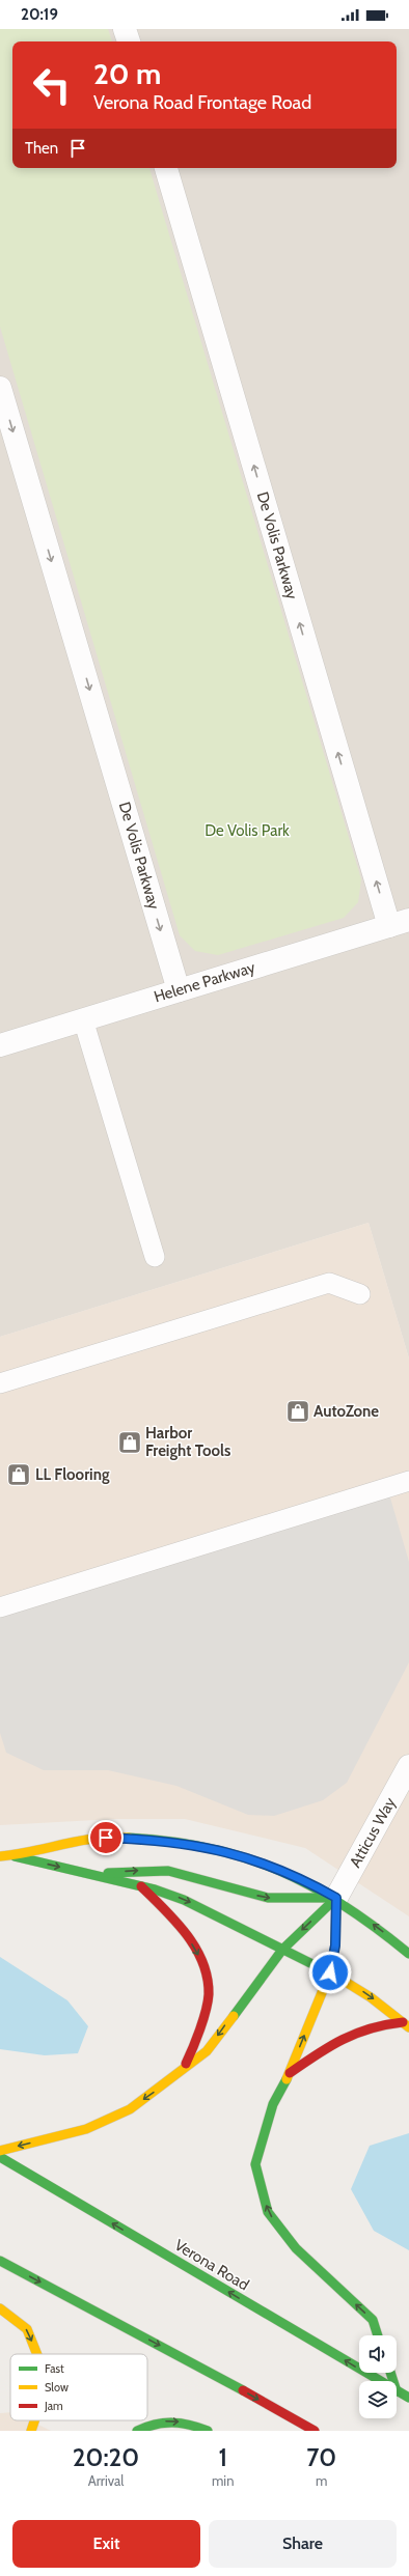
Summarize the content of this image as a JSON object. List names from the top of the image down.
{
  "streets": {
    "main road": ["Verona Road"],
    "street": ["De Volis Parkway", "Helene Parkway", "Atticus Way"]
  },
  "crossings": [
    ["De Volis Parkway", "Helene Parkway"]
  ],
  "parks": ["De Volis Park"],
  "places": {
    "shop": ["AutoZone", "Harbor Freight Tools", "LL Flooring"]
  },
  "legend": ["Fast", "Slow", "Jam"],
  "page": {
    "status": "20:19",
    "turn": ["20 m", "Verona Road Frontage Road"],
    "then": "Then",
    "eta": [
      "20:20",
      "Arrival",
      "1",
      "min",
      "70",
      "m"
    ],
    "buttons": ["Exit", "Share"]
  }
}
